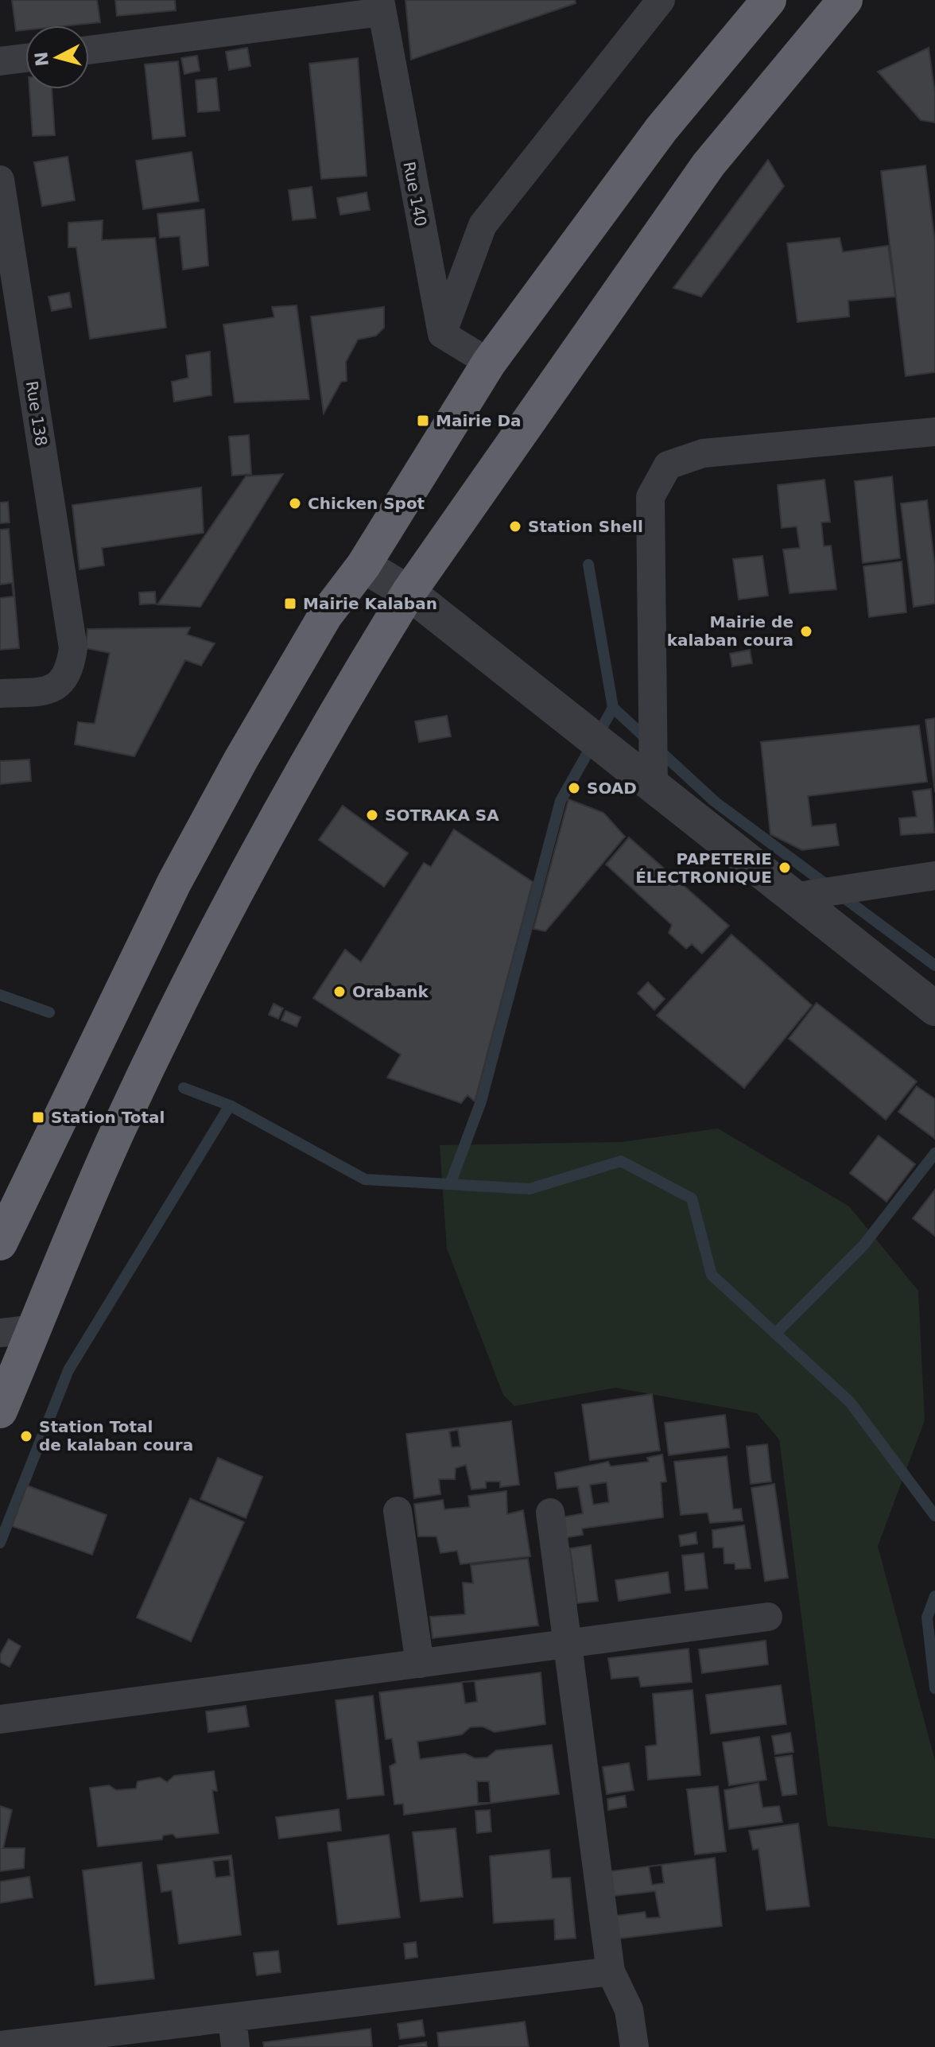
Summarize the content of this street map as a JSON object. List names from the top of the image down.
{
  "streets": {
    "street": ["Rue 140", "Rue 138"]
  },
  "places": {
    "transit": ["Mairie Da", "Mairie Kalaban", "Station Total"],
    "other": [
      "Chicken Spot",
      "Station Shell",
      "Mairie de kalaban coura",
      "SOAD",
      "SOTRAKA SA",
      "PAPETERIE ÉLECTRONIQUE",
      "Orabank",
      "Station Total de kalaban coura"
    ]
  },
  "north": "left"
}
